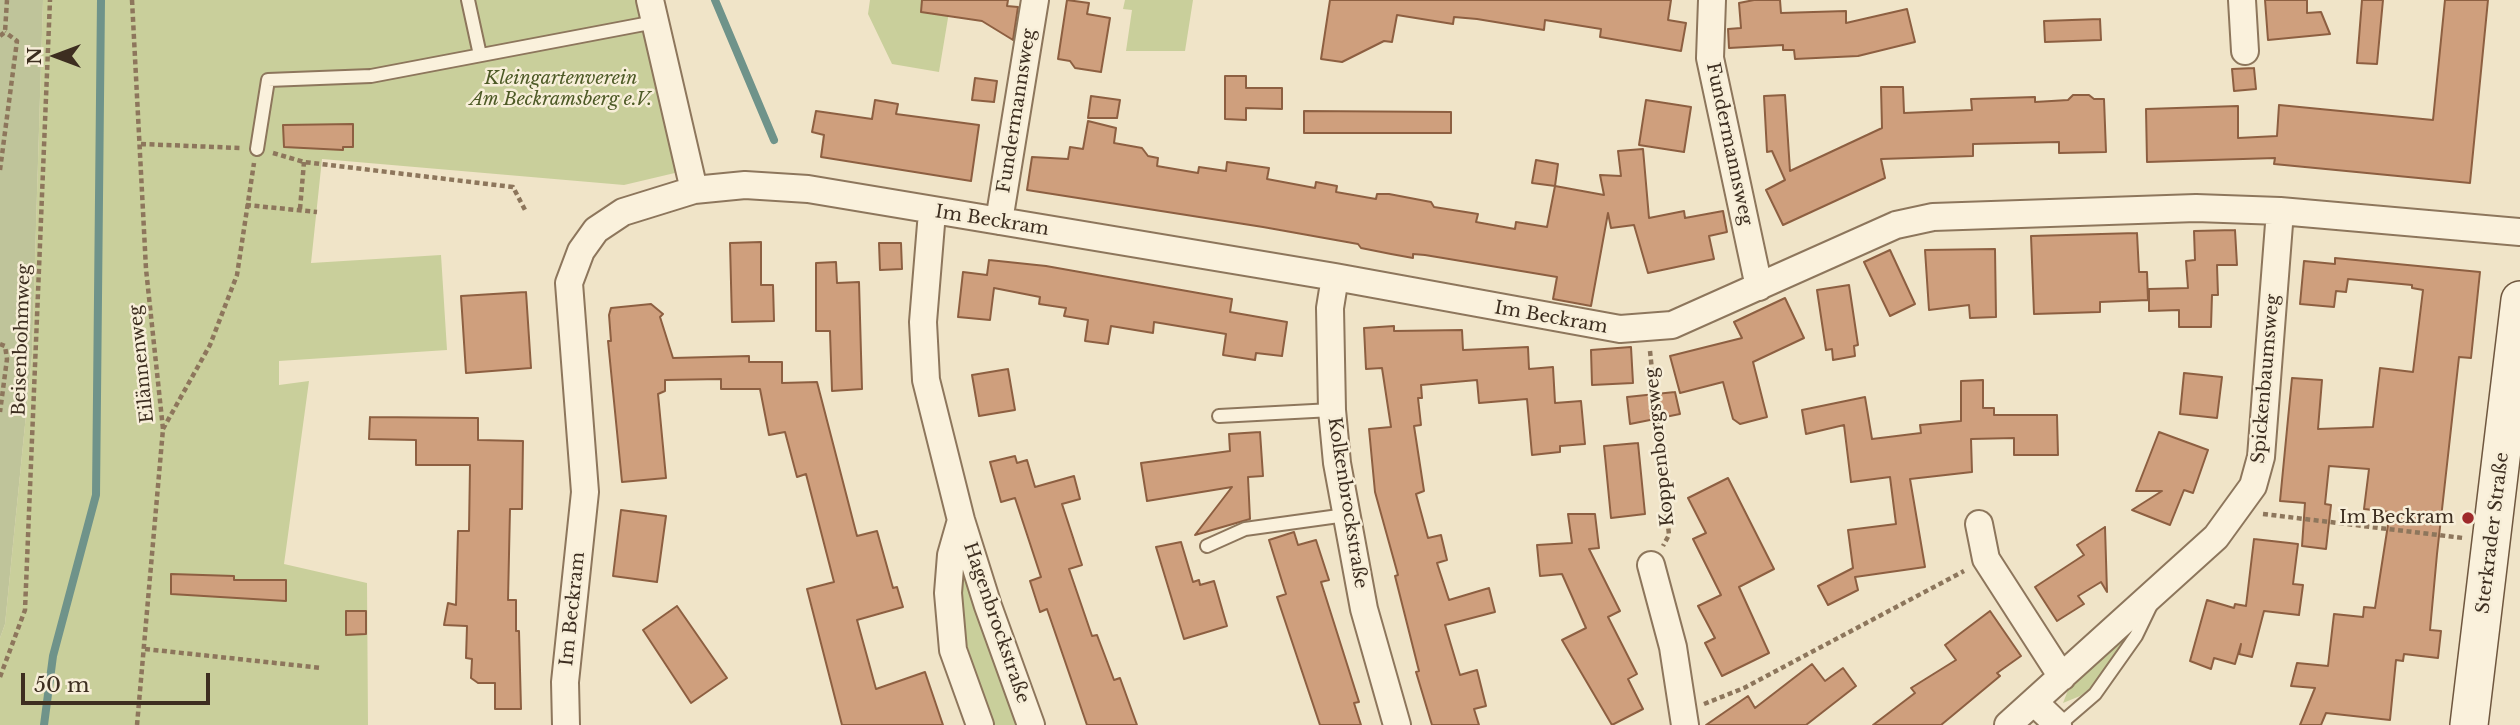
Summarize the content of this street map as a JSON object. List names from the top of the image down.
{
  "streets": {
    "main road": ["Sterkrader Straße"],
    "street": [
      "Fundermannsweg",
      "Im Beckram",
      "Spickenbaumsweg",
      "Kolkenbrockstraße",
      "Hagenbrockstraße"
    ],
    "path": ["Beisenbohmweg", "Eilännenweg", "Koppenborgsweg"]
  },
  "crossings": [
    ["Fundermannsweg", "Im Beckram"],
    ["Im Beckram", "Spickenbaumsweg"],
    ["Im Beckram", "Koppenborgsweg"],
    ["Im Beckram", "Kolkenbrockstraße"],
    ["Im Beckram", "Hagenbrockstraße"]
  ],
  "parks": ["Kleingartenverein Am Beckramsberg e.V."],
  "places": ["Im Beckram"],
  "scale_bar": "50 m",
  "north": "left"
}
